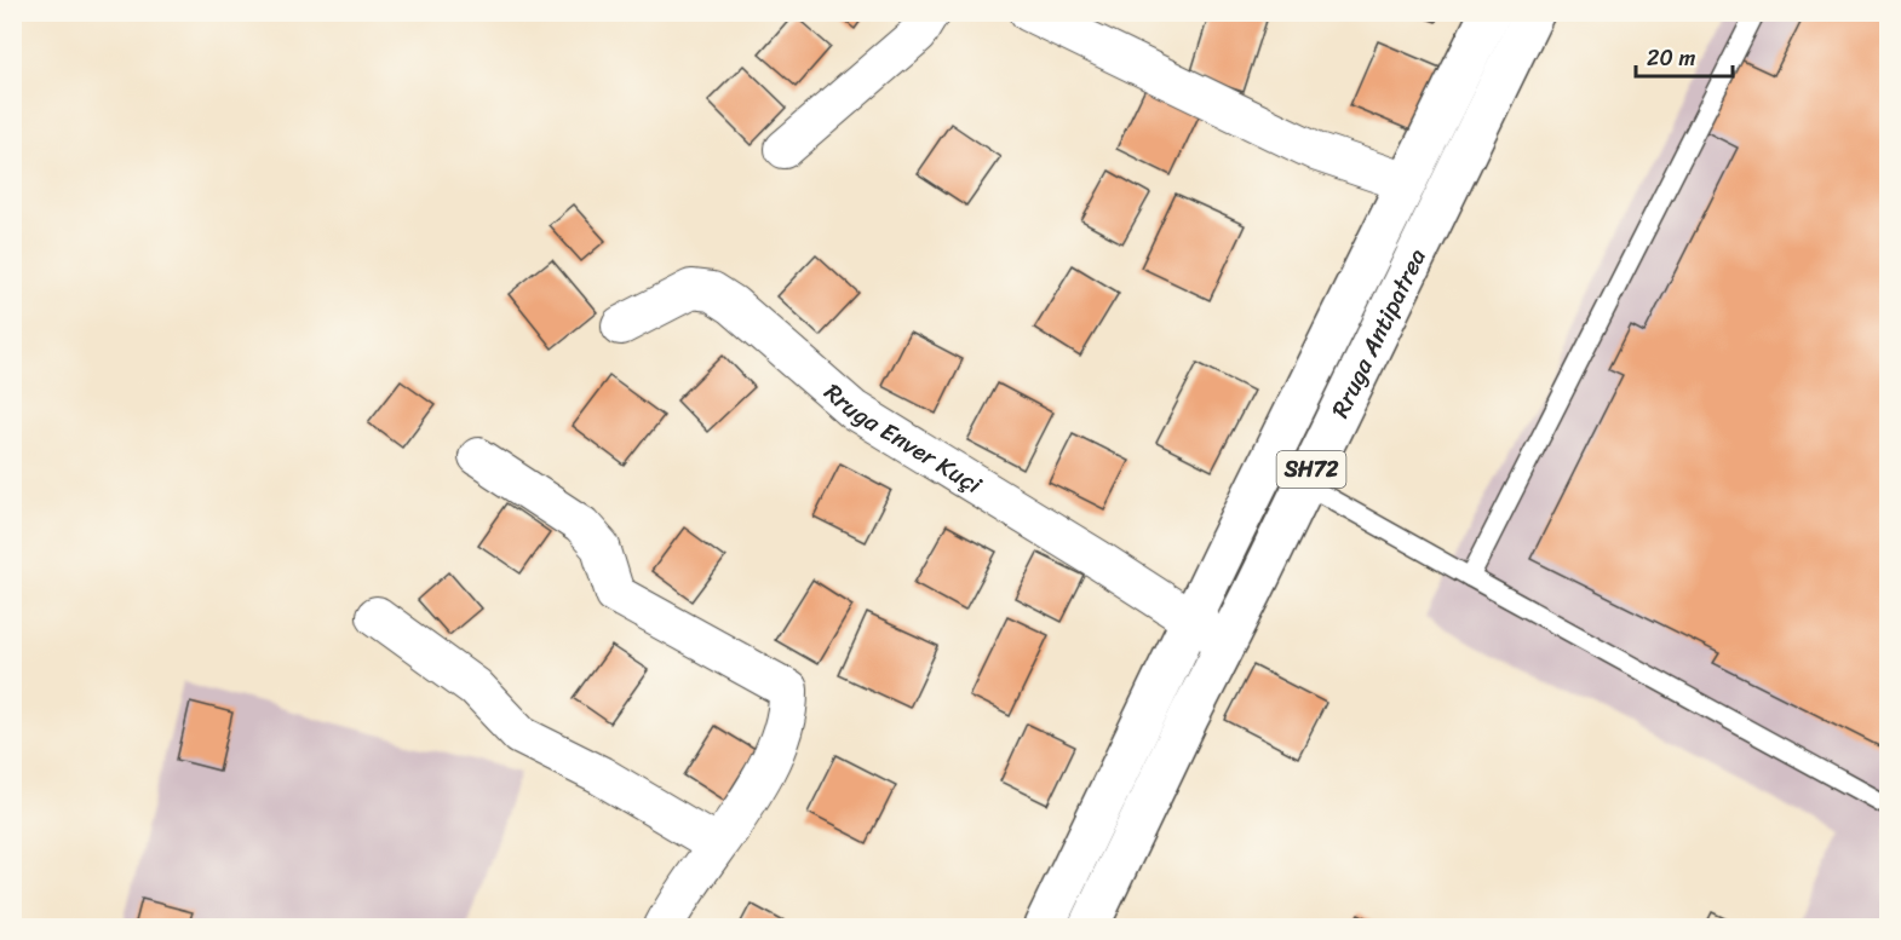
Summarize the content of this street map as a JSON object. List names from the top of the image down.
{
  "streets": {
    "main road": ["Rruga Antipatrea", "SH72"],
    "street": ["Rruga Enver Kuçi"]
  },
  "crossings": [
    ["Rruga Antipatrea", "Rruga Enver Kuçi"]
  ],
  "scale_bar": "20 m"
}
